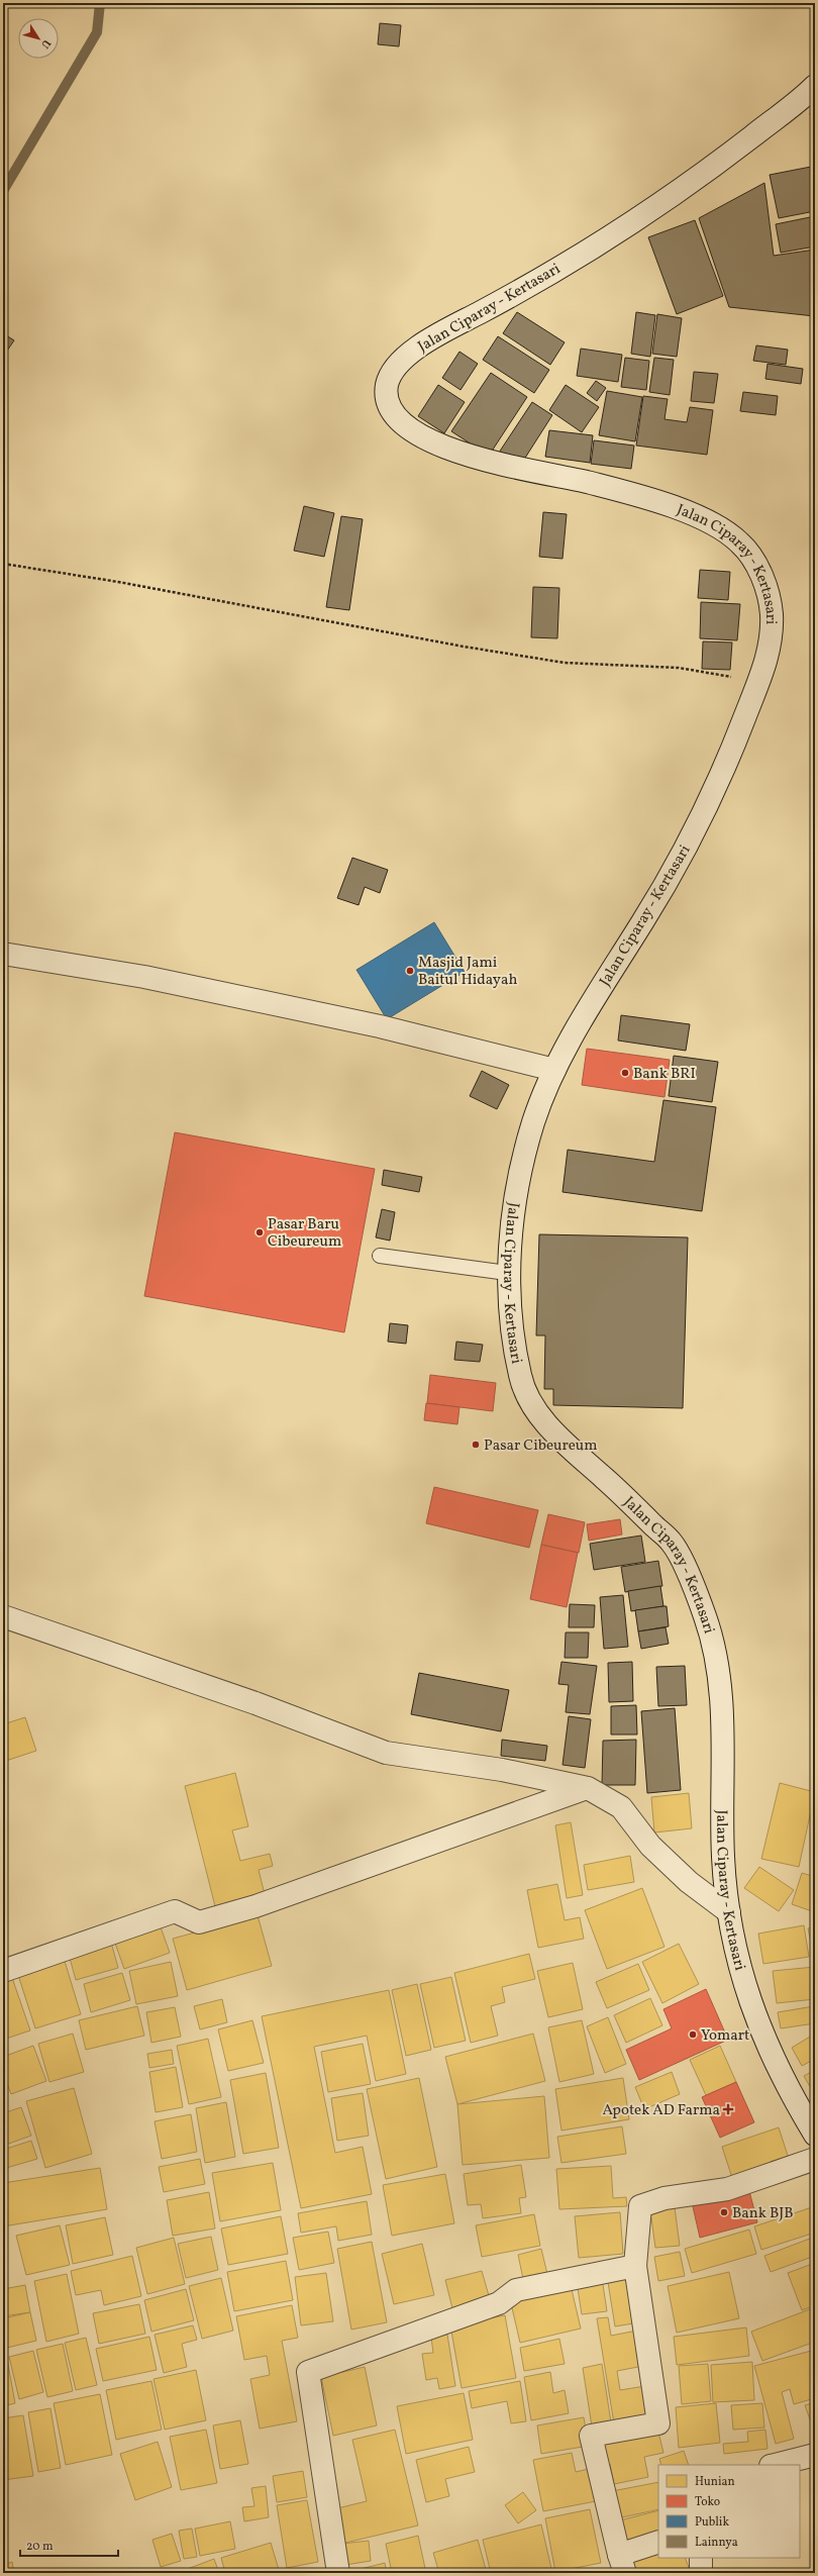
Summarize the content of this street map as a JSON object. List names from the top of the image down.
{
  "streets": {
    "street": ["Jalan Ciparay - Kertasari"]
  },
  "places": {
    "other": [
      "Masjid Jami Baitul Hidayah",
      "Bank BRI",
      "Pasar Baru Cibeureum",
      "Pasar Cibeureum",
      "Yomart",
      "Bank BJB"
    ],
    "health": ["Apotek AD Farma"]
  },
  "legend": [
    "Hunian",
    "Toko",
    "Publik",
    "Lainnya"
  ],
  "scale_bar": "20 m",
  "north": "bottom right"
}
